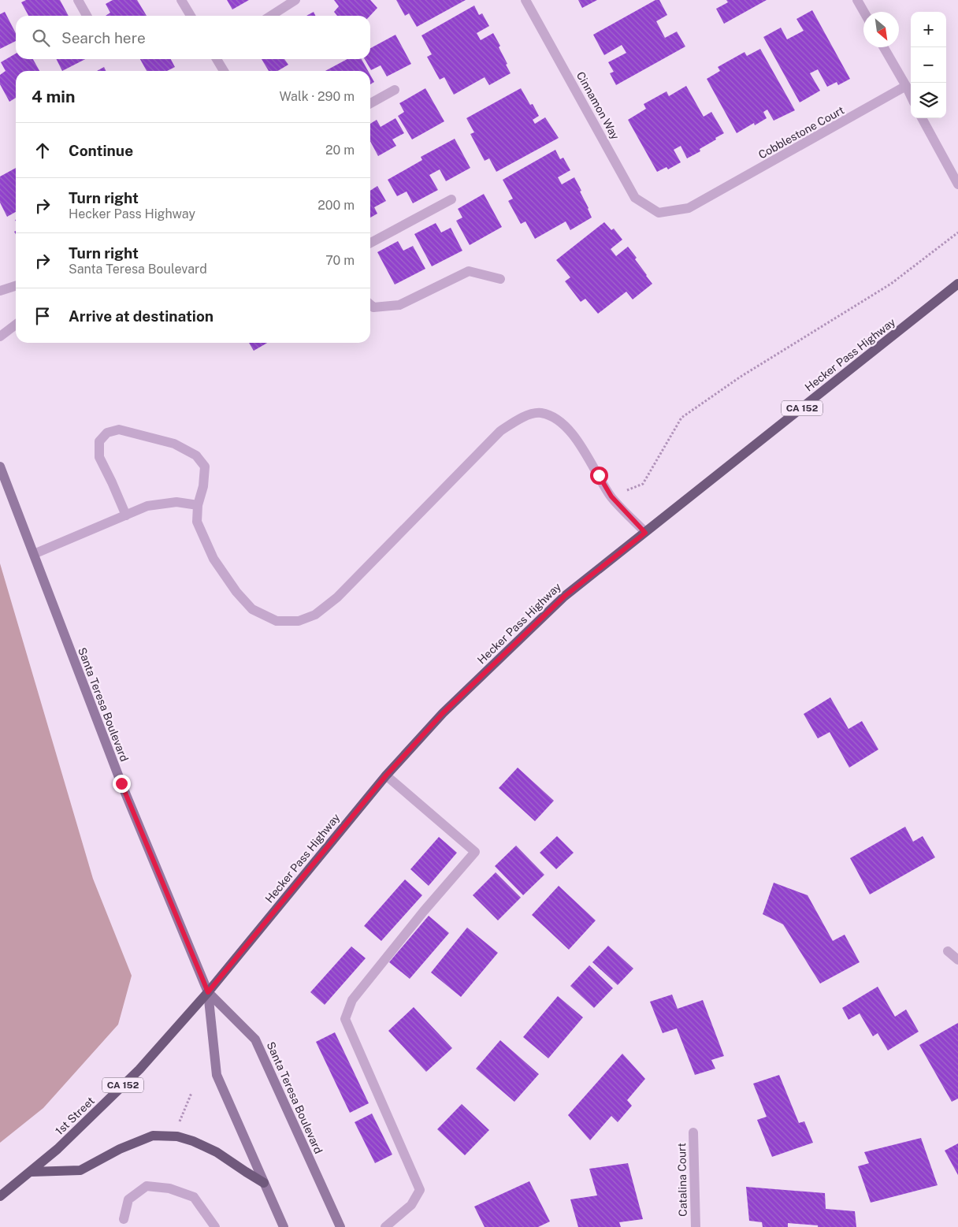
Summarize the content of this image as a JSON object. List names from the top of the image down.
{
  "streets": {
    "main road": [
      "Hecker Pass Highway",
      "CA 152",
      "Santa Teresa Boulevard",
      "1st Street"
    ],
    "street": ["Cinnamon Way", "Cobblestone Court", "Catalina Court"]
  },
  "crossings": [
    ["Cinnamon Way", "Cobblestone Court"],
    ["Hecker Pass Highway", "Santa Teresa Boulevard"],
    ["Hecker Pass Highway", "1st Street"],
    ["Santa Teresa Boulevard", "1st Street"]
  ],
  "north": "bottom right",
  "page": {
    "map_buttons": ["+", "−"],
    "search": "Search here",
    "heading": ["4 min", "Walk · 290 m"],
    "list": [
      ["Continue", "20 m"],
      ["Turn right", "Hecker Pass Highway", "200 m"],
      ["Turn right", "Santa Teresa Boulevard", "70 m"],
      "Arrive at destination"
    ]
  }
}
